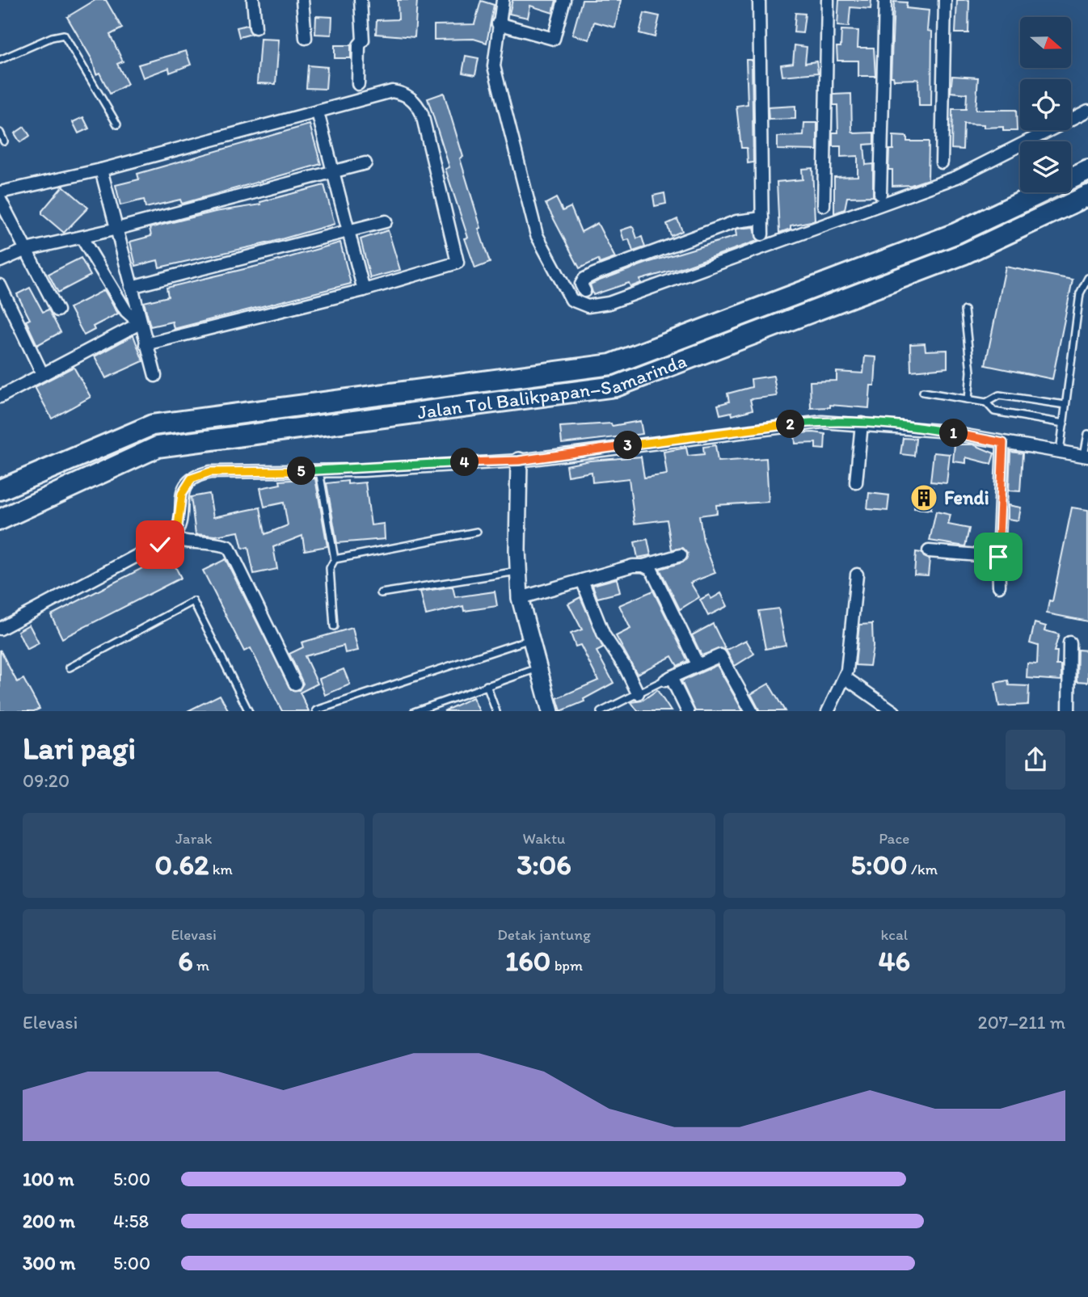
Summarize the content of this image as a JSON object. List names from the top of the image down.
{
  "streets": {
    "highway": ["Jalan Tol Balikpapan–Samarinda"]
  },
  "places": {
    "building": ["Fendi"]
  },
  "north": "right",
  "page": {
    "pins": [
      "2",
      "1",
      "3",
      "4",
      "5"
    ],
    "heading": ["Lari pagi", "09:20"],
    "stats": [
      ["Jarak", "0.62 km"],
      ["Waktu", "3:06"],
      ["Pace", "5:00 /km"],
      ["Elevasi", "6 m"],
      ["Detak jantung", "160 bpm"],
      ["kcal", "46"]
    ],
    "chart": ["Elevasi", "207–211 m"],
    "list": [
      {
        "name": "100 m",
        "note": "5:00"
      },
      {
        "name": "200 m",
        "note": "4:58"
      },
      {
        "name": "300 m",
        "note": "5:00"
      }
    ]
  }
}
